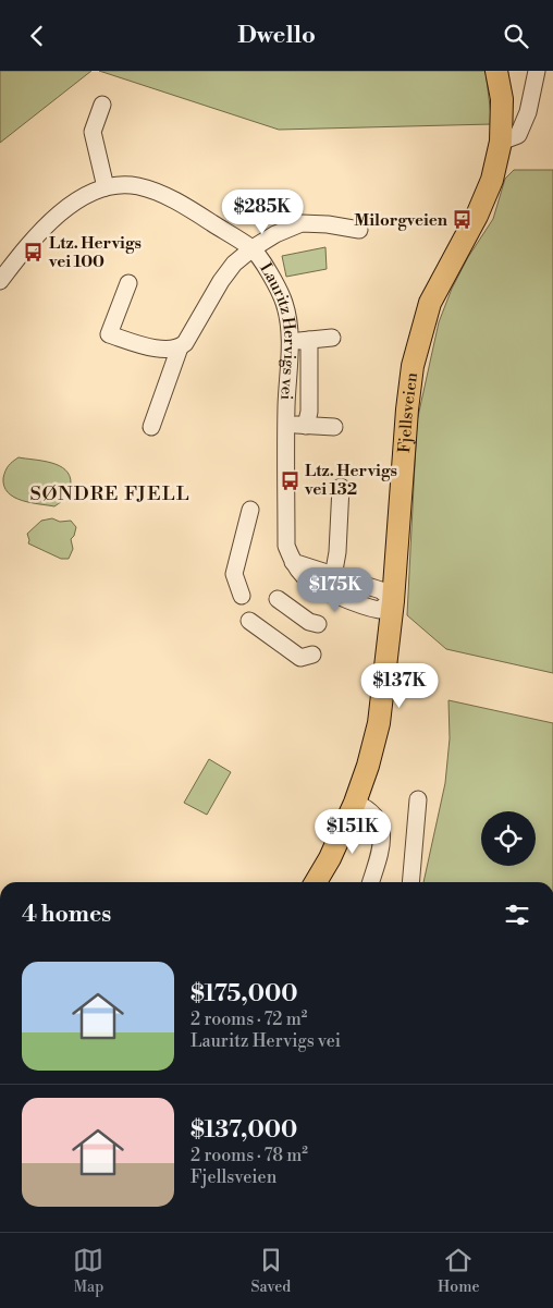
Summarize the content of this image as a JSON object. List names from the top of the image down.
{
  "streets": {
    "main road": ["Fjellsveien"],
    "street": ["Lauritz Hervigs vei"]
  },
  "crossings": [
    ["Lauritz Hervigs vei", "Fjellsveien"]
  ],
  "districts": ["SØNDRE FJELL"],
  "places": {
    "bus stop": ["Milorgveien", "Ltz. Hervigs vei 100", "Ltz. Hervigs vei 132"]
  },
  "page": {
    "header": "Dwello",
    "price": [
      "$285K",
      "$175K",
      "$137K",
      "$151K"
    ],
    "heading": "4 homes",
    "list": [
      {
        "name": "$175,000",
        "note": "2 rooms · 72 m² · Lauritz Hervigs vei"
      },
      {
        "name": "$137,000",
        "note": "2 rooms · 78 m² · Fjellsveien"
      }
    ],
    "tabs": ["Map", "Saved", "Home"]
  }
}
